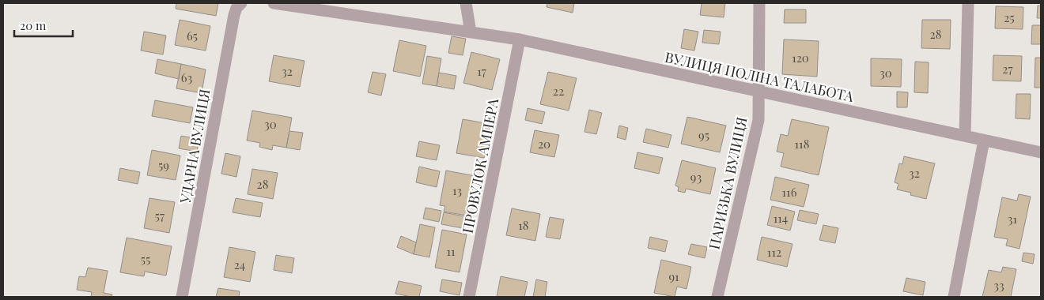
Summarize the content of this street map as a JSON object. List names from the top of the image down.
{
  "streets": {
    "street": [
      "ВУЛИЦЯ ПОЛІНА ТАЛАБОТА",
      "УДАРНА ВУЛИЦЯ",
      "ПРОВУЛОК АМПЕРА",
      "ПАРИЗЬКА ВУЛИЦЯ"
    ]
  },
  "crossings": [
    ["ВУЛИЦЯ ПОЛІНА ТАЛАБОТА", "ПРОВУЛОК АМПЕРА"],
    ["ВУЛИЦЯ ПОЛІНА ТАЛАБОТА", "ПАРИЗЬКА ВУЛИЦЯ"]
  ],
  "house_numbers": [
    "25",
    "28",
    "65",
    "120",
    "27",
    "32",
    "17",
    "30",
    "63",
    "22",
    "30",
    "95",
    "20",
    "118",
    "59",
    "32",
    "93",
    "28",
    "13",
    "116",
    "57",
    "114",
    "31",
    "18",
    "11",
    "112",
    "55",
    "24",
    "91",
    "33"
  ],
  "scale_bar": "20 m"
}
